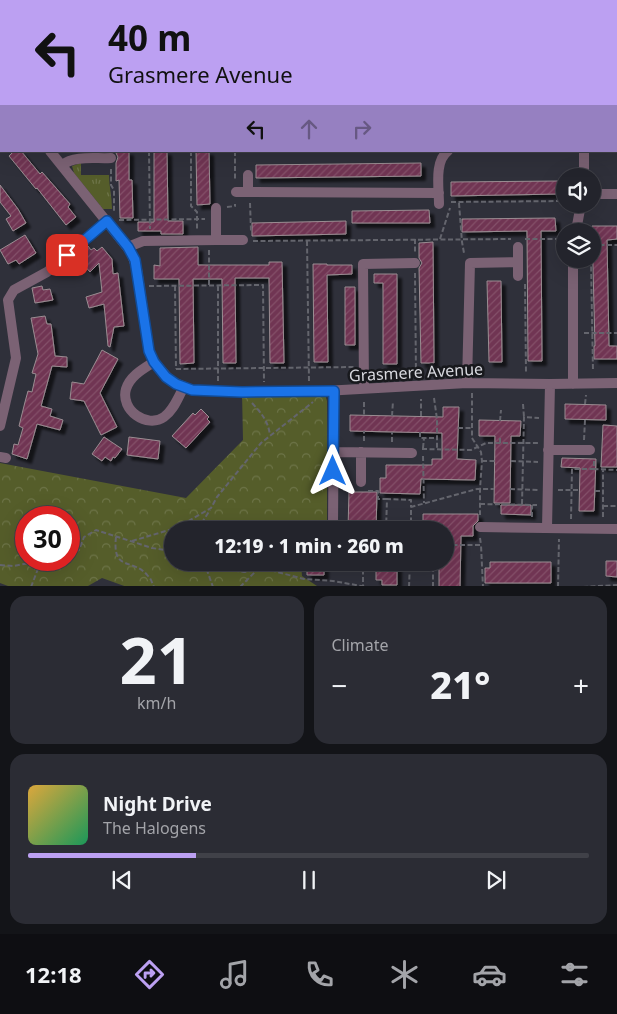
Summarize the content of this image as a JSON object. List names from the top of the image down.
{
  "streets": {
    "street": ["Grasmere Avenue"]
  },
  "page": {
    "turn": ["40 m", "Grasmere Avenue"],
    "limit": "30",
    "trip": "12:19 · 1 min · 260 m",
    "tile": [
      ["21", "km/h"],
      "Climate"
    ],
    "heat": ["−", "21°", "+"],
    "song": ["Night Drive", "The Halogens"],
    "tabs": "12:18"
  }
}
